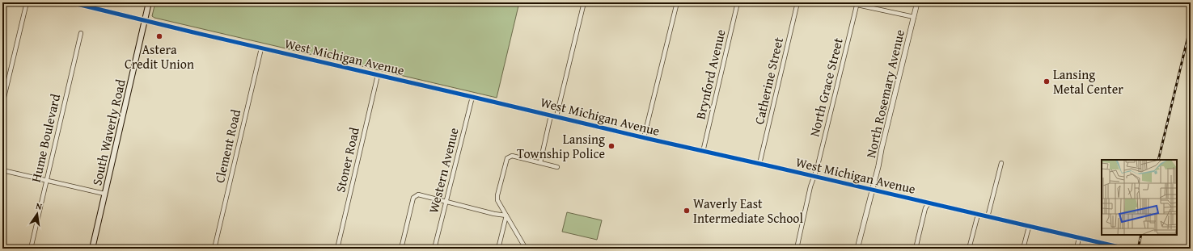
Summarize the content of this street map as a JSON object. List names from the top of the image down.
{
  "streets": {
    "main road": ["South Waverly Road"],
    "street": [
      "West Michigan Avenue",
      "Brynford Avenue",
      "Catherine Street",
      "North Grace Street",
      "North Rosemary Avenue",
      "Hume Boulevard",
      "Clement Road",
      "Stoner Road",
      "Western Avenue"
    ]
  },
  "crossings": [
    ["West Michigan Avenue", "Brynford Avenue"],
    ["West Michigan Avenue", "Catherine Street"],
    ["West Michigan Avenue", "North Grace Street"],
    ["West Michigan Avenue", "North Rosemary Avenue"],
    ["West Michigan Avenue", "South Waverly Road"],
    ["West Michigan Avenue", "Clement Road"],
    ["West Michigan Avenue", "Stoner Road"],
    ["West Michigan Avenue", "Western Avenue"]
  ],
  "places": [
    "Astera Credit Union",
    "Lansing Metal Center",
    "Lansing Township Police",
    "Waverly East Intermediate School"
  ],
  "north": "top"
}
